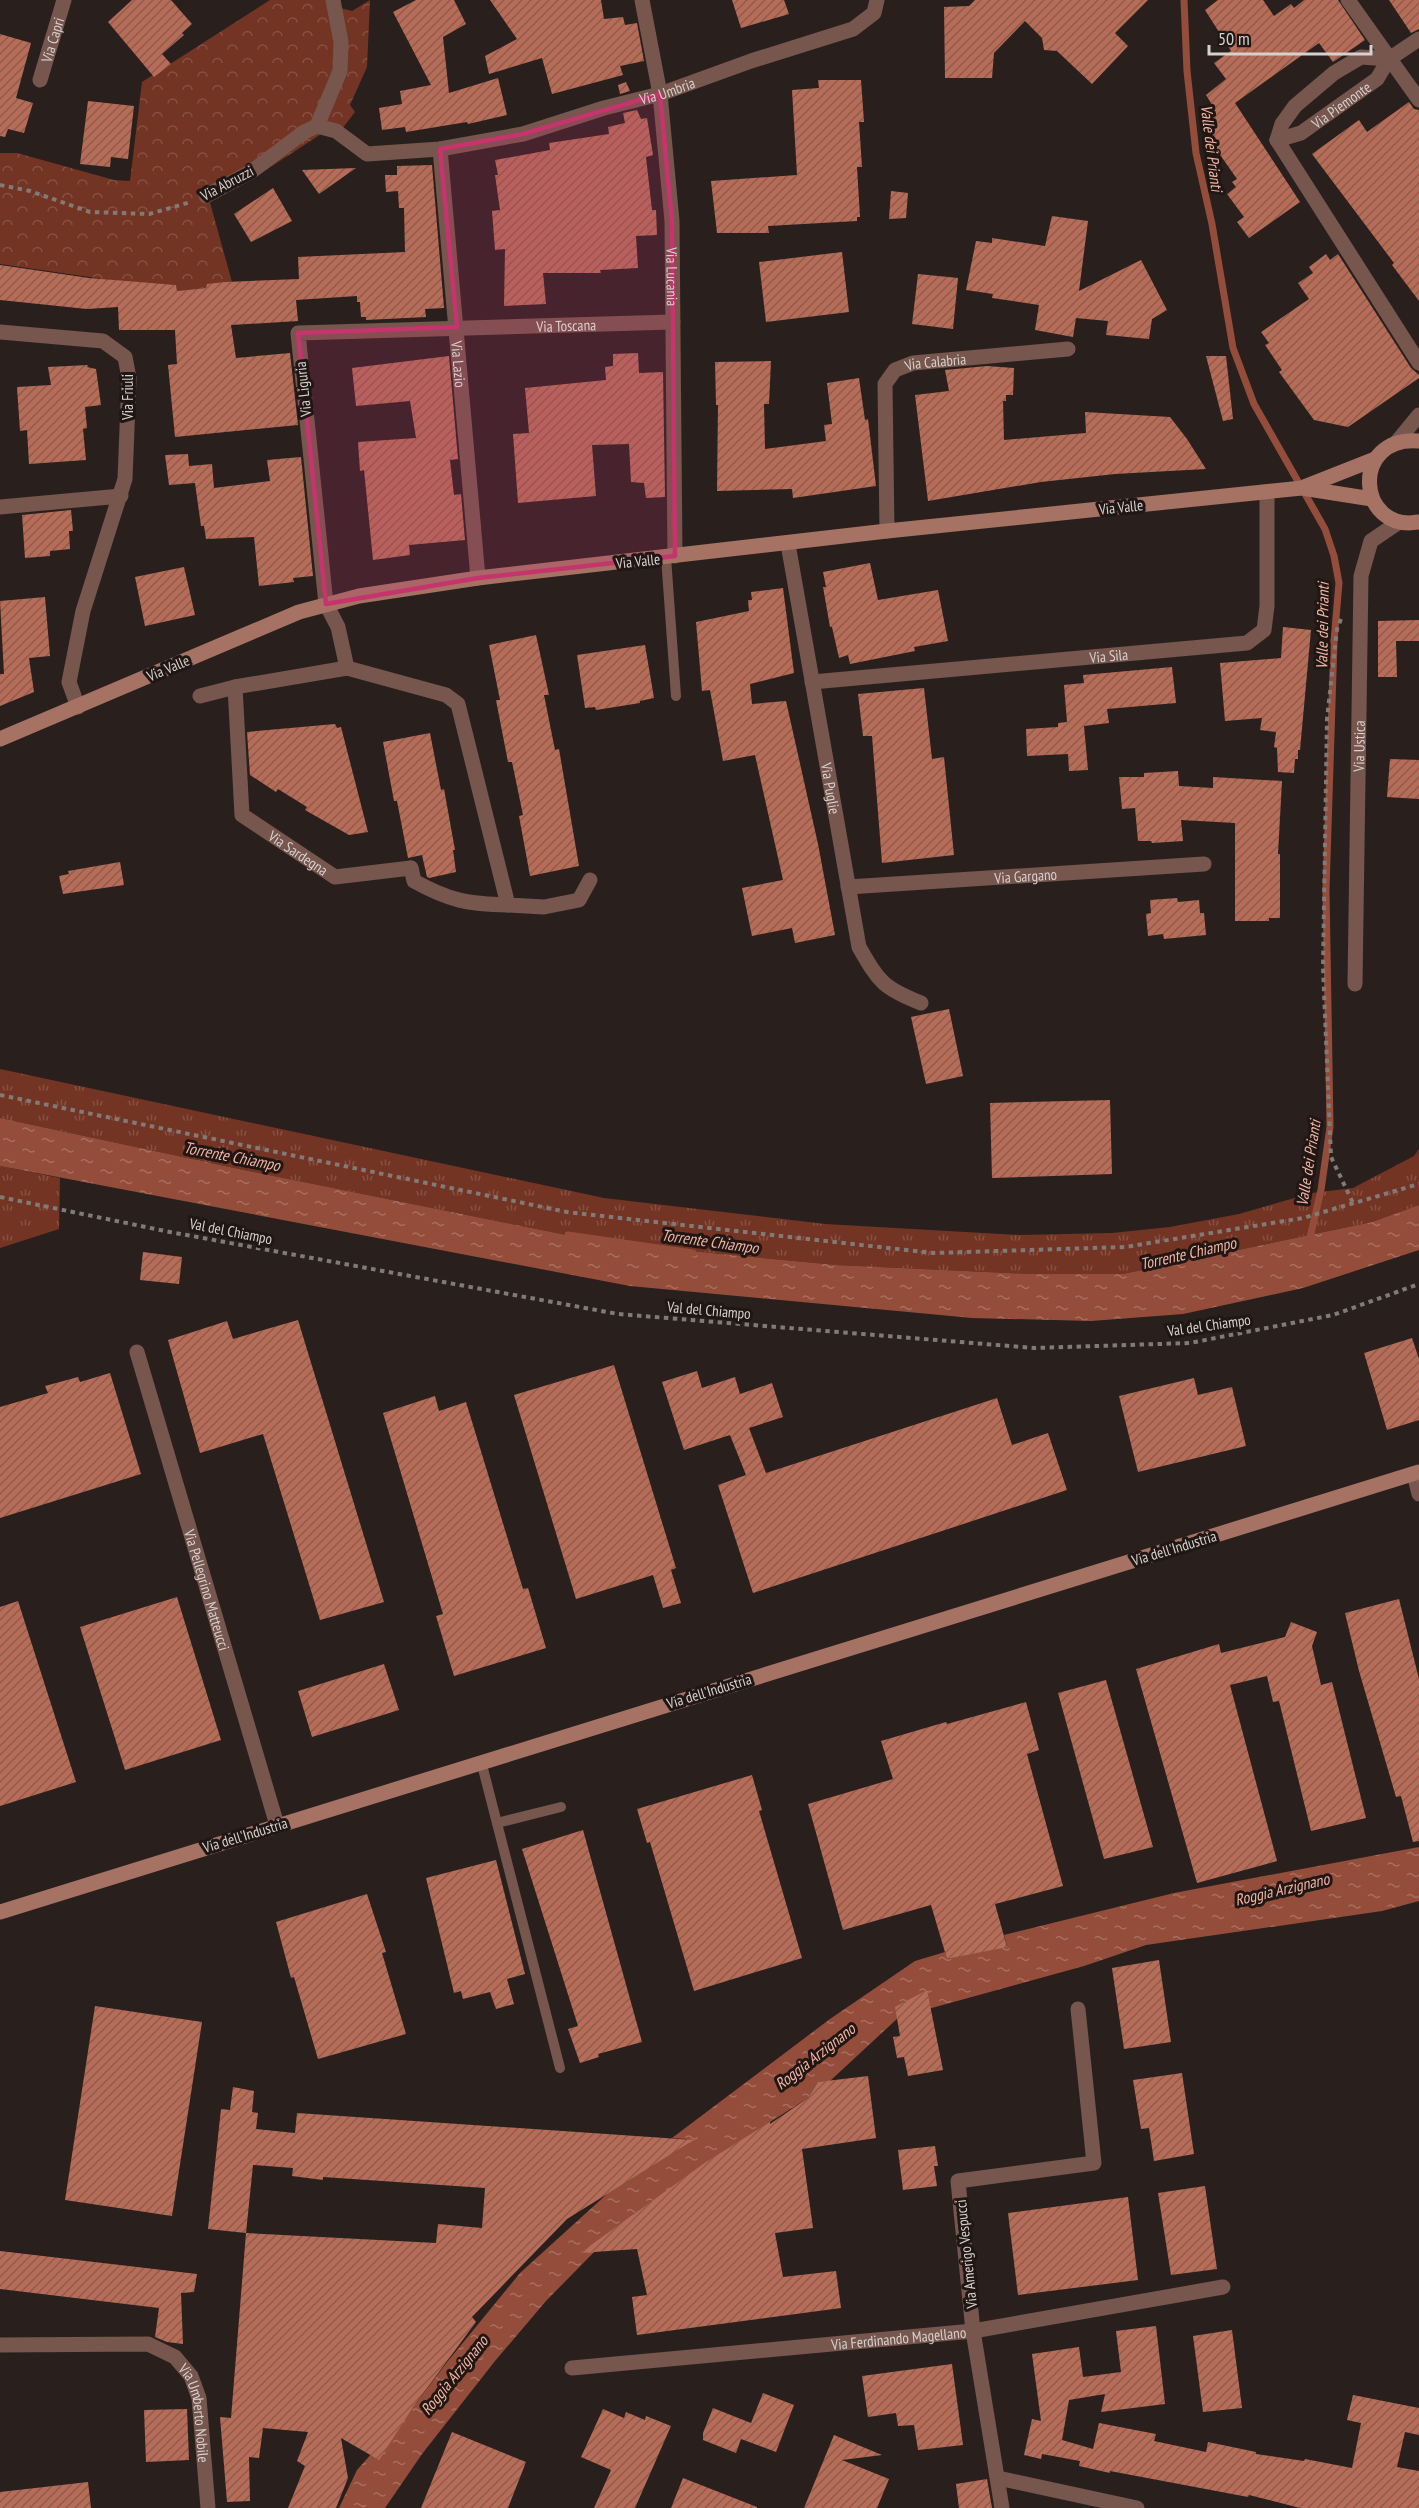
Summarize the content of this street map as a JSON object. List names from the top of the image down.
{
  "streets": {
    "main road": ["Via Valle", "Via dell'Industria"],
    "street": [
      "Via Capri",
      "Via Umbria",
      "Via Piemonte",
      "Via Abruzzi",
      "Via Lucania",
      "Via Toscana",
      "Via Calabria",
      "Via Lazio",
      "Via Liguria",
      "Via Friuli",
      "Via Sila",
      "Via Ustica",
      "Via Puglie",
      "Via Sardegna",
      "Via Gargano",
      "Via Pellegrino Matteucci",
      "Via Amerigo Vespucci",
      "Via Ferdinando Magellano",
      "Via Umberto Nobile"
    ],
    "path": ["Val del Chiampo"]
  },
  "crossings": [
    ["Via Umbria", "Via Lucania"],
    ["Via Umbria", "Via Lazio"],
    ["Via Lucania", "Via Toscana"],
    ["Via Lucania", "Via Valle"],
    ["Via Toscana", "Via Lazio"],
    ["Via Toscana", "Via Liguria"],
    ["Via Calabria", "Via Valle"],
    ["Via Lazio", "Via Liguria"],
    ["Via Lazio", "Via Valle"],
    ["Via Liguria", "Via Valle"],
    ["Via Friuli", "Via Valle"],
    ["Via Valle", "Via Sila"],
    ["Via Valle", "Via Puglie"],
    ["Via Sila", "Via Puglie"],
    ["Via Puglie", "Via Gargano"],
    ["Via dell'Industria", "Via Pellegrino Matteucci"],
    ["Via Amerigo Vespucci", "Via Ferdinando Magellano"]
  ],
  "water": ["Valle dei Prianti", "Torrente Chiampo", "Roggia Arzignano"],
  "scale_bar": "50 m"
}
